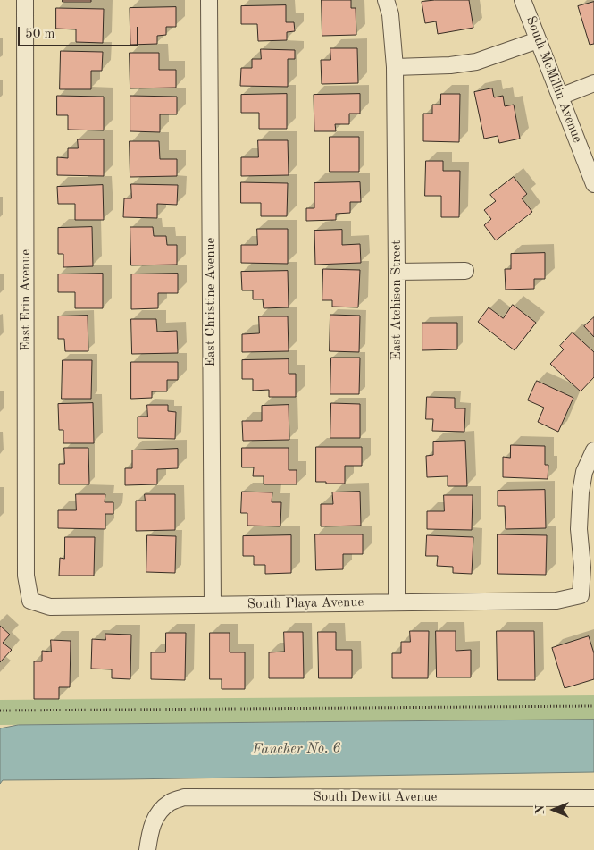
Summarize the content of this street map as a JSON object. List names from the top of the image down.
{
  "streets": {
    "street": [
      "South McMillin Avenue",
      "East Erin Avenue",
      "East Atchison Street",
      "East Christine Avenue",
      "South Playa Avenue",
      "South Dewitt Avenue"
    ]
  },
  "crossings": [
    ["East Erin Avenue", "South Playa Avenue"],
    ["East Atchison Street", "South Playa Avenue"],
    ["East Christine Avenue", "South Playa Avenue"]
  ],
  "water": ["Fancher No. 6"],
  "scale_bar": "50 m",
  "north": "left"
}
